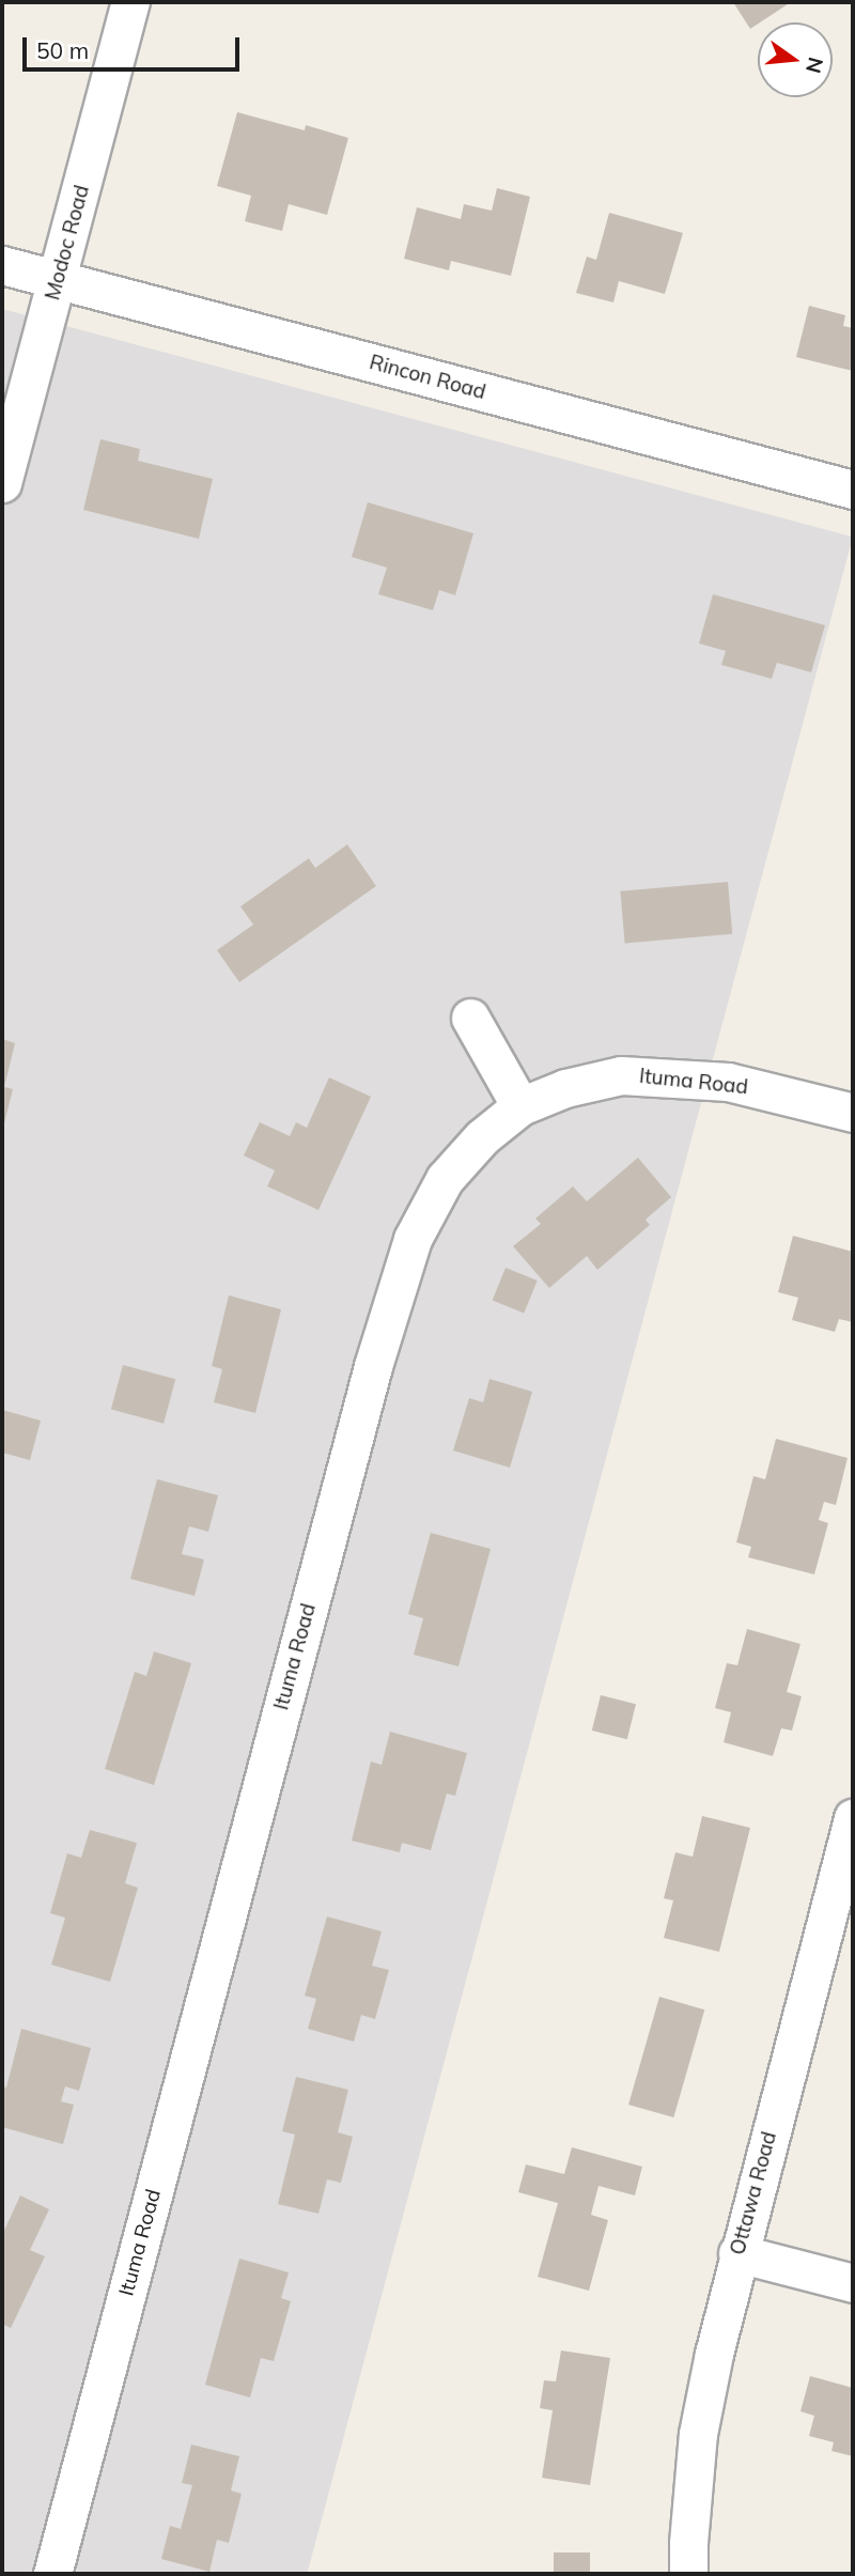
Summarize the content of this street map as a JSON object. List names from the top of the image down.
{
  "streets": {
    "street": [
      "Modoc Road",
      "Rincon Road",
      "Ituma Road",
      "Ottawa Road"
    ]
  },
  "crossings": [
    ["Modoc Road", "Rincon Road"]
  ],
  "scale_bar": "50 m",
  "north": "right"
}
